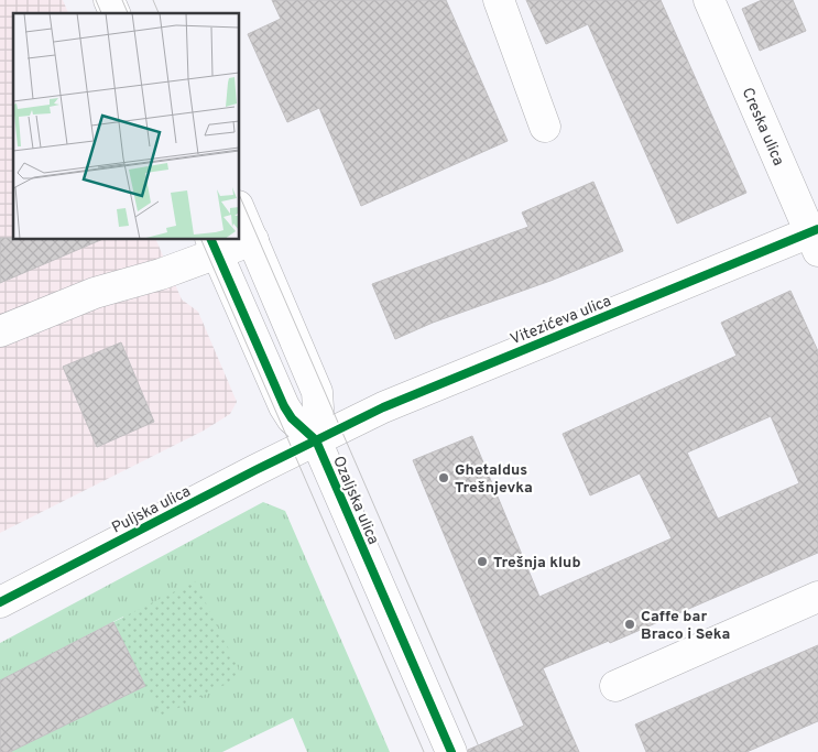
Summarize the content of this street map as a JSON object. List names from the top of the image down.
{
  "streets": {
    "street": [
      "Creska ulica",
      "Vitezićeva ulica",
      "Ozaljska ulica",
      "Puljska ulica"
    ]
  },
  "crossings": [
    ["Creska ulica", "Vitezićeva ulica"],
    ["Vitezićeva ulica", "Ozaljska ulica"],
    ["Vitezićeva ulica", "Puljska ulica"],
    ["Ozaljska ulica", "Puljska ulica"]
  ],
  "places": ["Ghetaldus Trešnjevka", "Trešnja klub", "Caffe bar Braco i Seka"]
}
